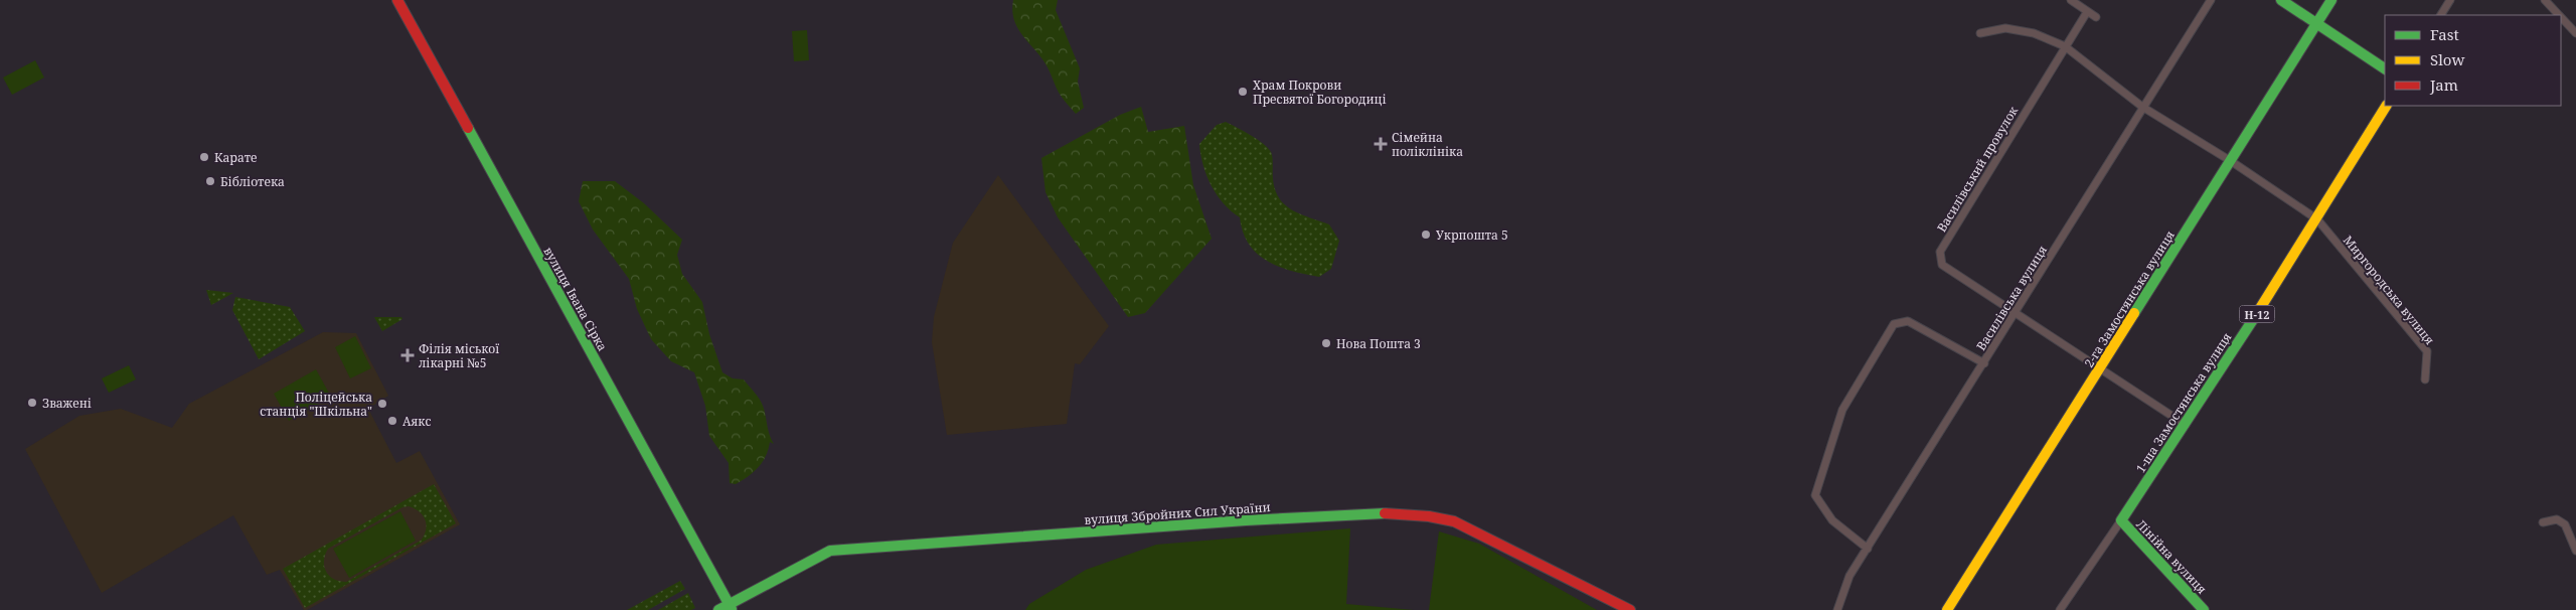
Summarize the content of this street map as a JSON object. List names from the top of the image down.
{
  "streets": {
    "street": [
      "Василівський провулок",
      "Миргородська вулиця",
      "Василівська вулиця",
      "вулиця Івана Сірка",
      "2-га Замостянська вулиця",
      "Н-12",
      "1-ша Замостянська вулиця",
      "вулиця Збройних Сил України",
      "Лінійна вулиця"
    ]
  },
  "crossings": [
    ["Василівський провулок", "Миргородська вулиця"],
    ["Василівський провулок", "Василівська вулиця"],
    ["Василівський провулок", "2-га Замостянська вулиця"],
    ["Василівський провулок", "1-ша Замостянська вулиця"],
    ["Миргородська вулиця", "Василівська вулиця"],
    ["Миргородська вулиця", "2-га Замостянська вулиця"],
    ["Миргородська вулиця", "1-ша Замостянська вулиця"],
    ["вулиця Івана Сірка", "вулиця Збройних Сил України"],
    ["1-ша Замостянська вулиця", "Лінійна вулиця"]
  ],
  "places": {
    "other": [
      "Храм Покрови Пресвятої Богородиці",
      "Карате",
      "Бібліотека",
      "Укрпошта 5",
      "Нова Пошта 3",
      "Зважені",
      "Поліцейська станція \"Шкільна\"",
      "Аякс"
    ],
    "health": ["Сімейна поліклініка", "Філія міської лікарні №5"]
  },
  "legend": ["Fast", "Slow", "Jam"]
}
